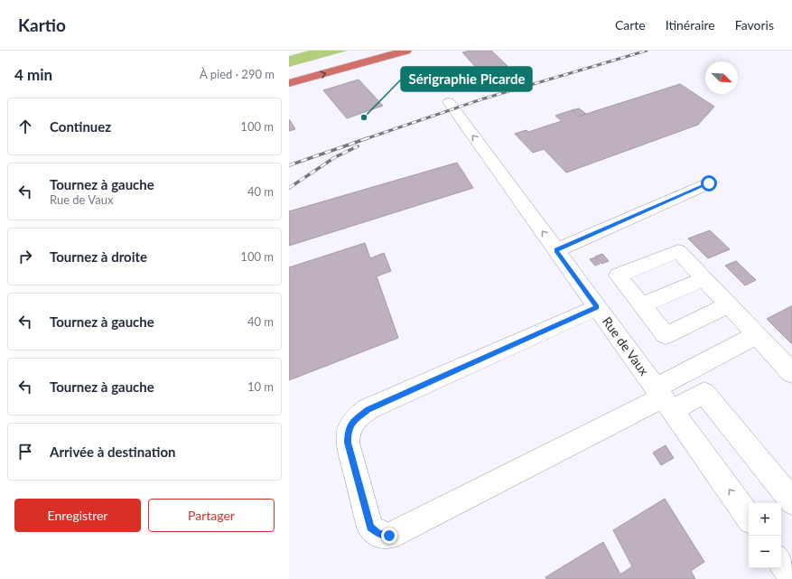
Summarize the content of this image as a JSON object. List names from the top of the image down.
{
  "streets": {
    "street": ["Rue de Vaux"]
  },
  "one_way": ["Rue de Vaux"],
  "places": ["Sérigraphie Picarde"],
  "north": "bottom right",
  "page": {
    "header": "Kartio",
    "nav": ["Carte", "Itinéraire", "Favoris"],
    "heading": ["4 min", "À pied · 290 m"],
    "list": [
      ["Continuez", "100 m"],
      ["Tournez à gauche", "Rue de Vaux", "40 m"],
      ["Tournez à droite", "100 m"],
      ["Tournez à gauche", "40 m"],
      ["Tournez à gauche", "10 m"],
      "Arrivée à destination"
    ],
    "buttons": ["Enregistrer", "Partager"],
    "map_buttons": ["+", "−"]
  }
}
